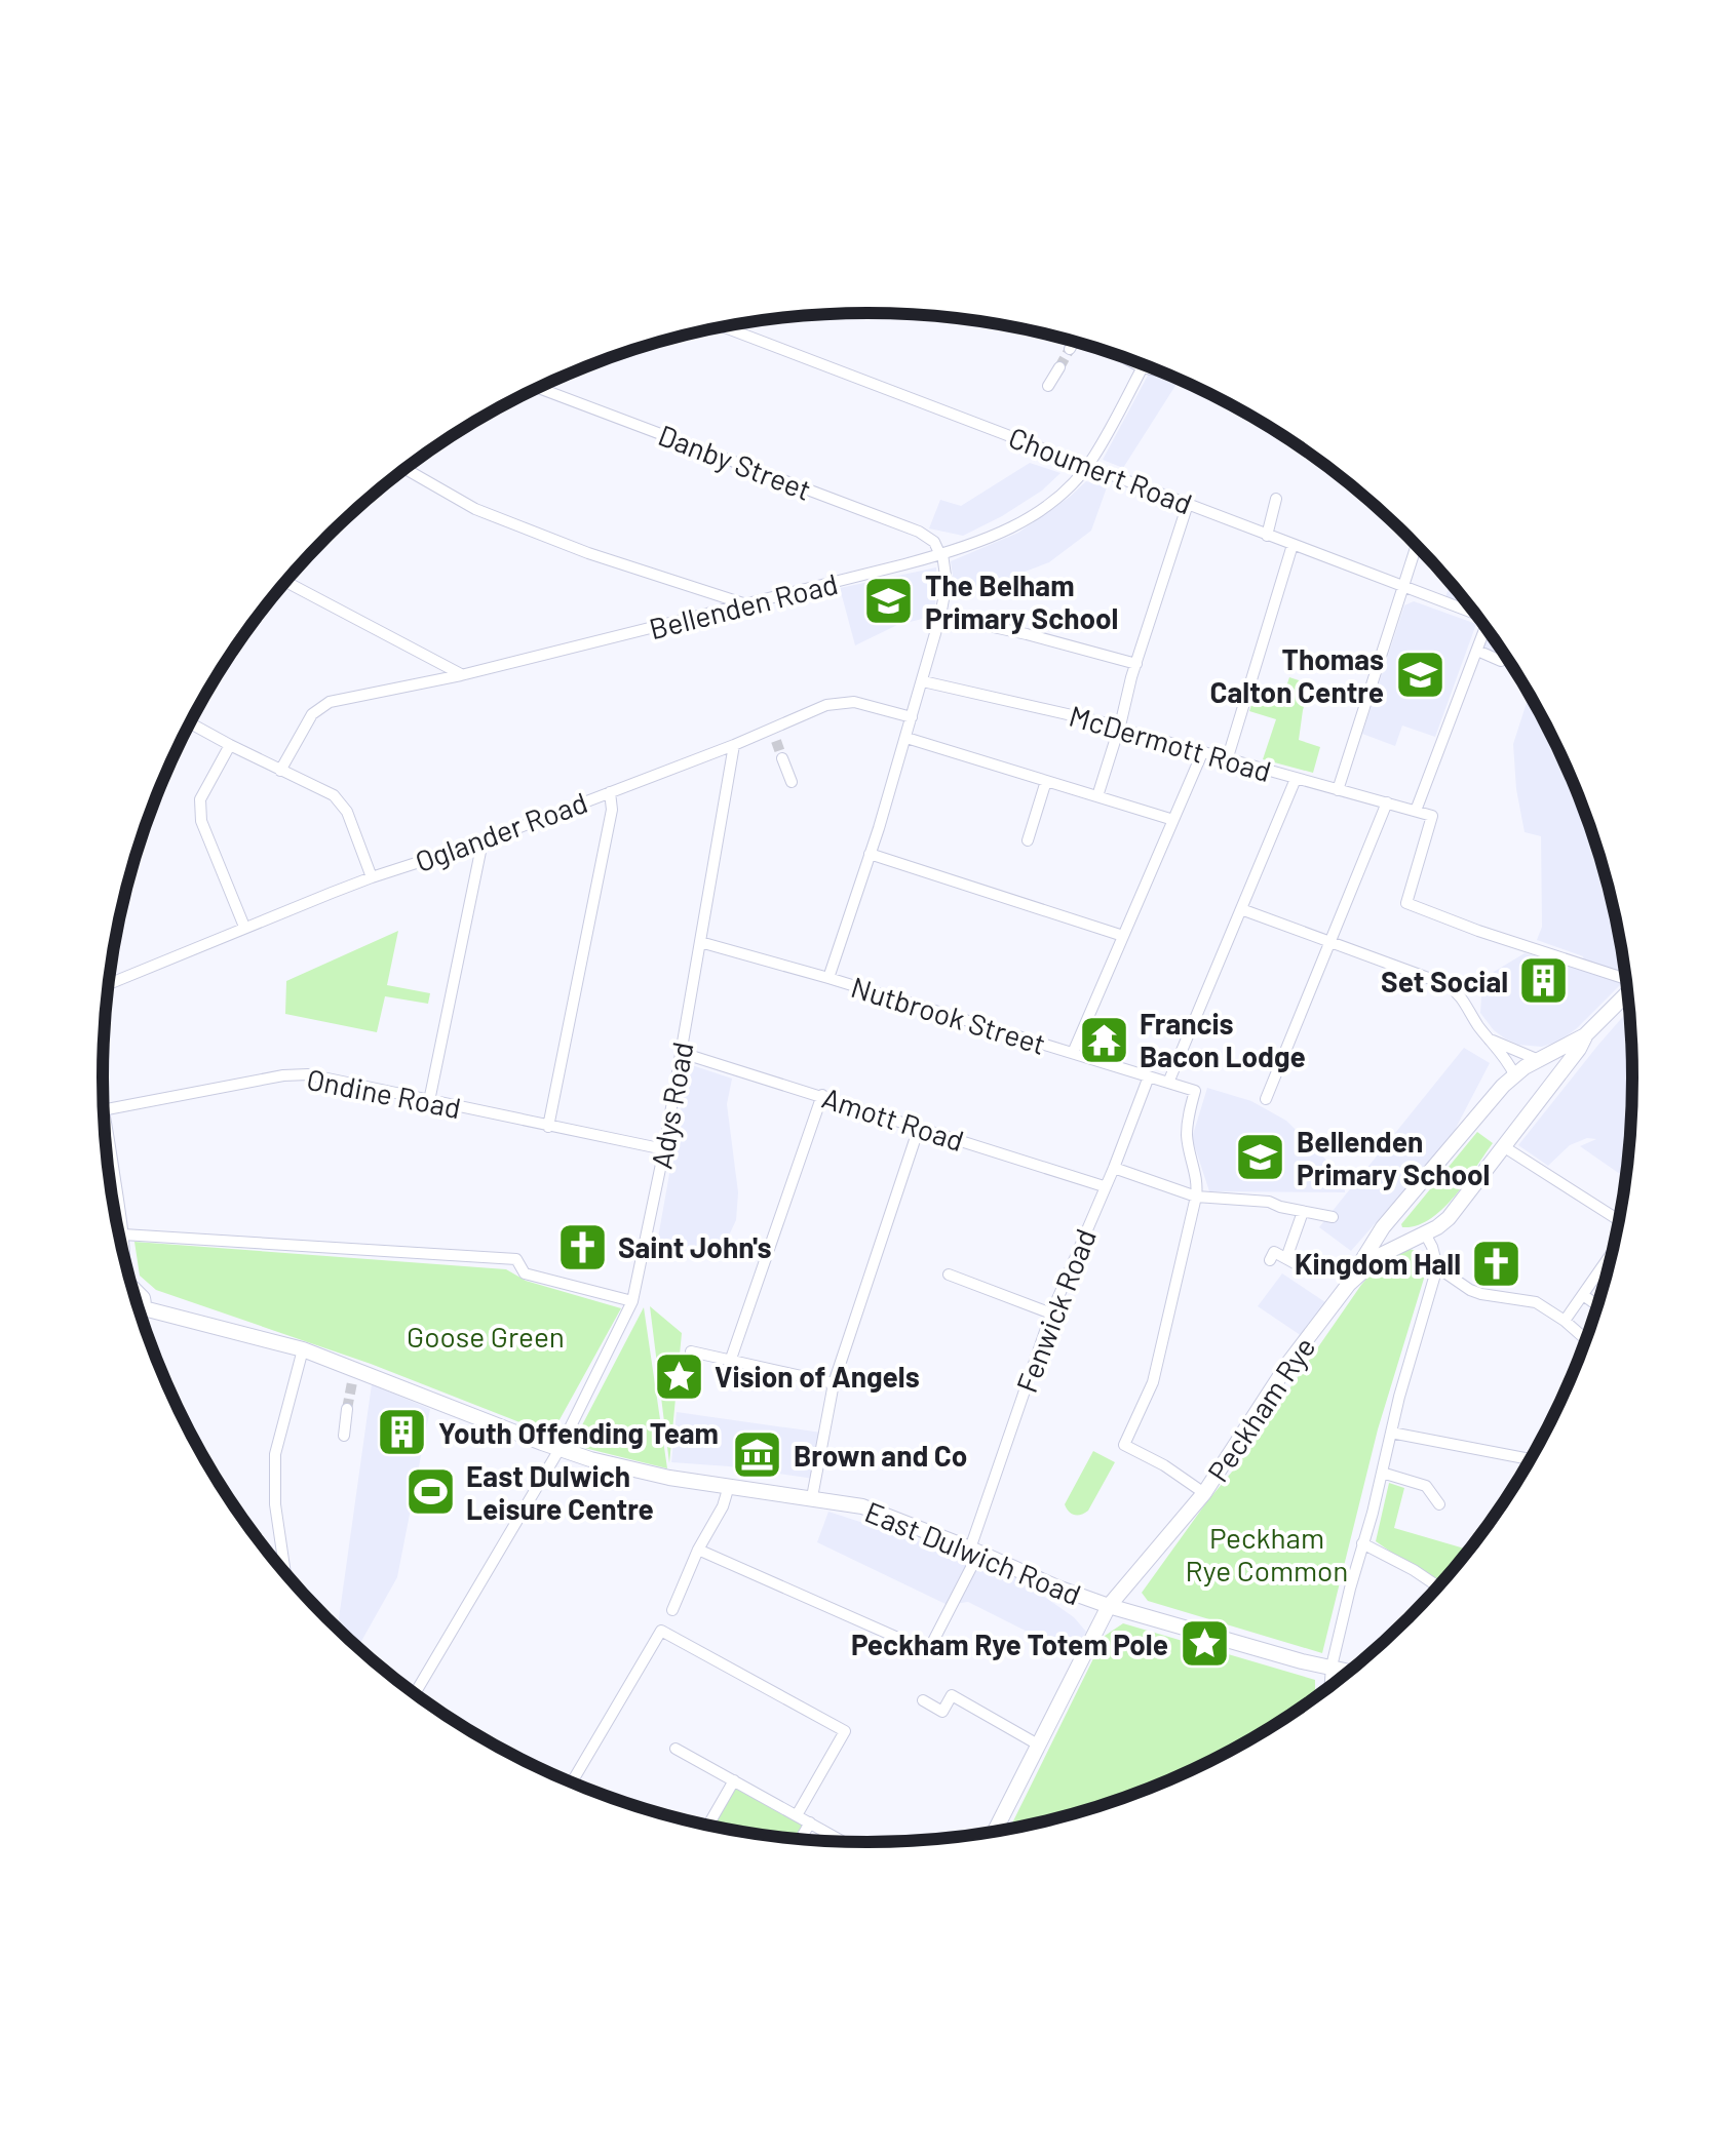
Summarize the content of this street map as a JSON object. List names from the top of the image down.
{
  "streets": {
    "main road": ["Peckham Rye", "East Dulwich Road"],
    "street": [
      "Danby Street",
      "Choumert Road",
      "Bellenden Road",
      "McDermott Road",
      "Oglander Road",
      "Nutbrook Street",
      "Ondine Road",
      "Adys Road",
      "Amott Road",
      "Fenwick Road"
    ]
  },
  "crossings": [
    ["Danby Street", "Bellenden Road"],
    ["Choumert Road", "Bellenden Road"],
    ["Oglander Road", "Adys Road"],
    ["Nutbrook Street", "Adys Road"],
    ["Nutbrook Street", "Fenwick Road"],
    ["Ondine Road", "Adys Road"],
    ["Adys Road", "Amott Road"],
    ["Adys Road", "East Dulwich Road"],
    ["Amott Road", "Fenwick Road"],
    ["Fenwick Road", "East Dulwich Road"],
    ["Peckham Rye", "East Dulwich Road"]
  ],
  "parks": ["Goose Green", "Peckham Rye Common"],
  "places": {
    "school or university": ["The Belham Primary School", "Thomas Calton Centre", "Bellenden Primary School"],
    "building": ["Set Social", "Youth Offending Team"],
    "temple": ["Francis Bacon Lodge"],
    "church": ["Saint John's", "Kingdom Hall"],
    "place": ["Vision of Angels", "Peckham Rye Totem Pole"],
    "museum": ["Brown and Co"],
    "sports": ["East Dulwich Leisure Centre"]
  }
}
